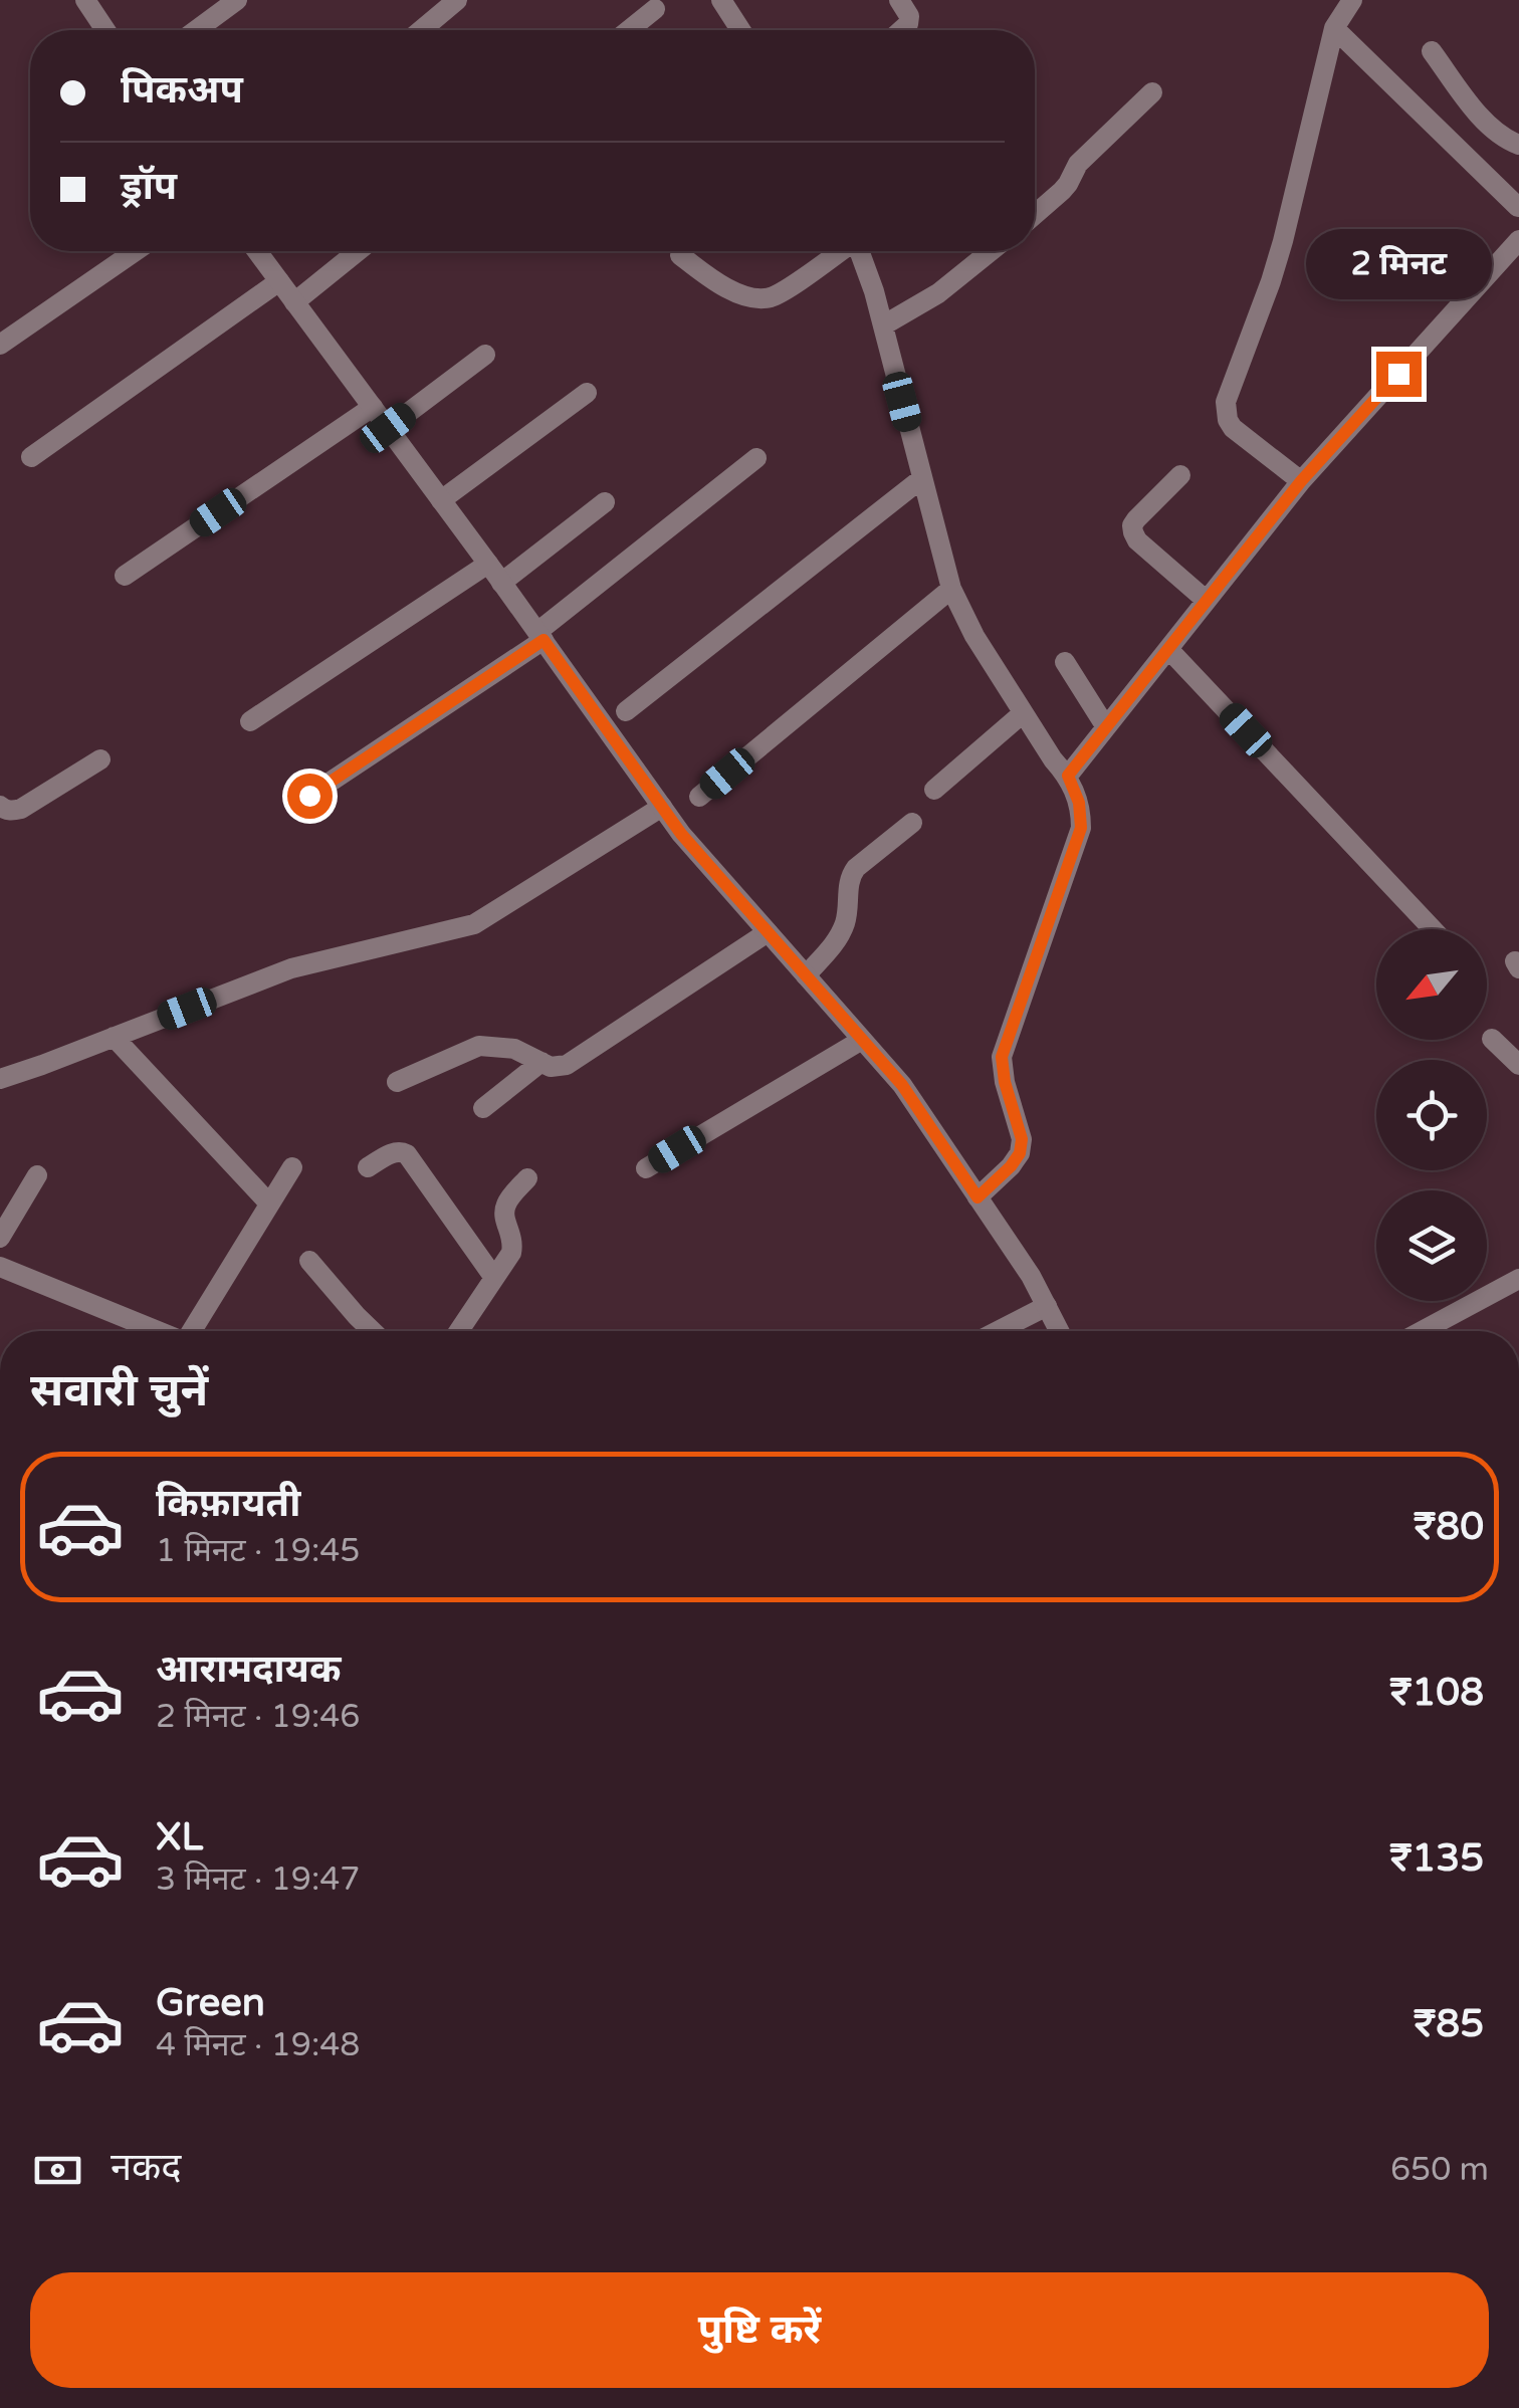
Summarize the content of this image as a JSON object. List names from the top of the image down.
{
  "north": "bottom left",
  "page": {
    "banner": ["पिकअप", "ड्रॉप"],
    "bubble": "2 मिनट",
    "heading": "सवारी चुनें",
    "list": [
      {
        "name": "किफ़ायती",
        "note": "1 मिनट · 19:45",
        "value": "₹80"
      },
      {
        "name": "आरामदायक",
        "note": "2 मिनट · 19:46",
        "value": "₹108"
      },
      {
        "name": "XL",
        "note": "3 मिनट · 19:47",
        "value": "₹135"
      },
      {
        "name": "Green",
        "note": "4 मिनट · 19:48",
        "value": "₹85"
      }
    ],
    "pay": ["नकद", "650 m"],
    "buttons": "पुष्टि करें"
  }
}
